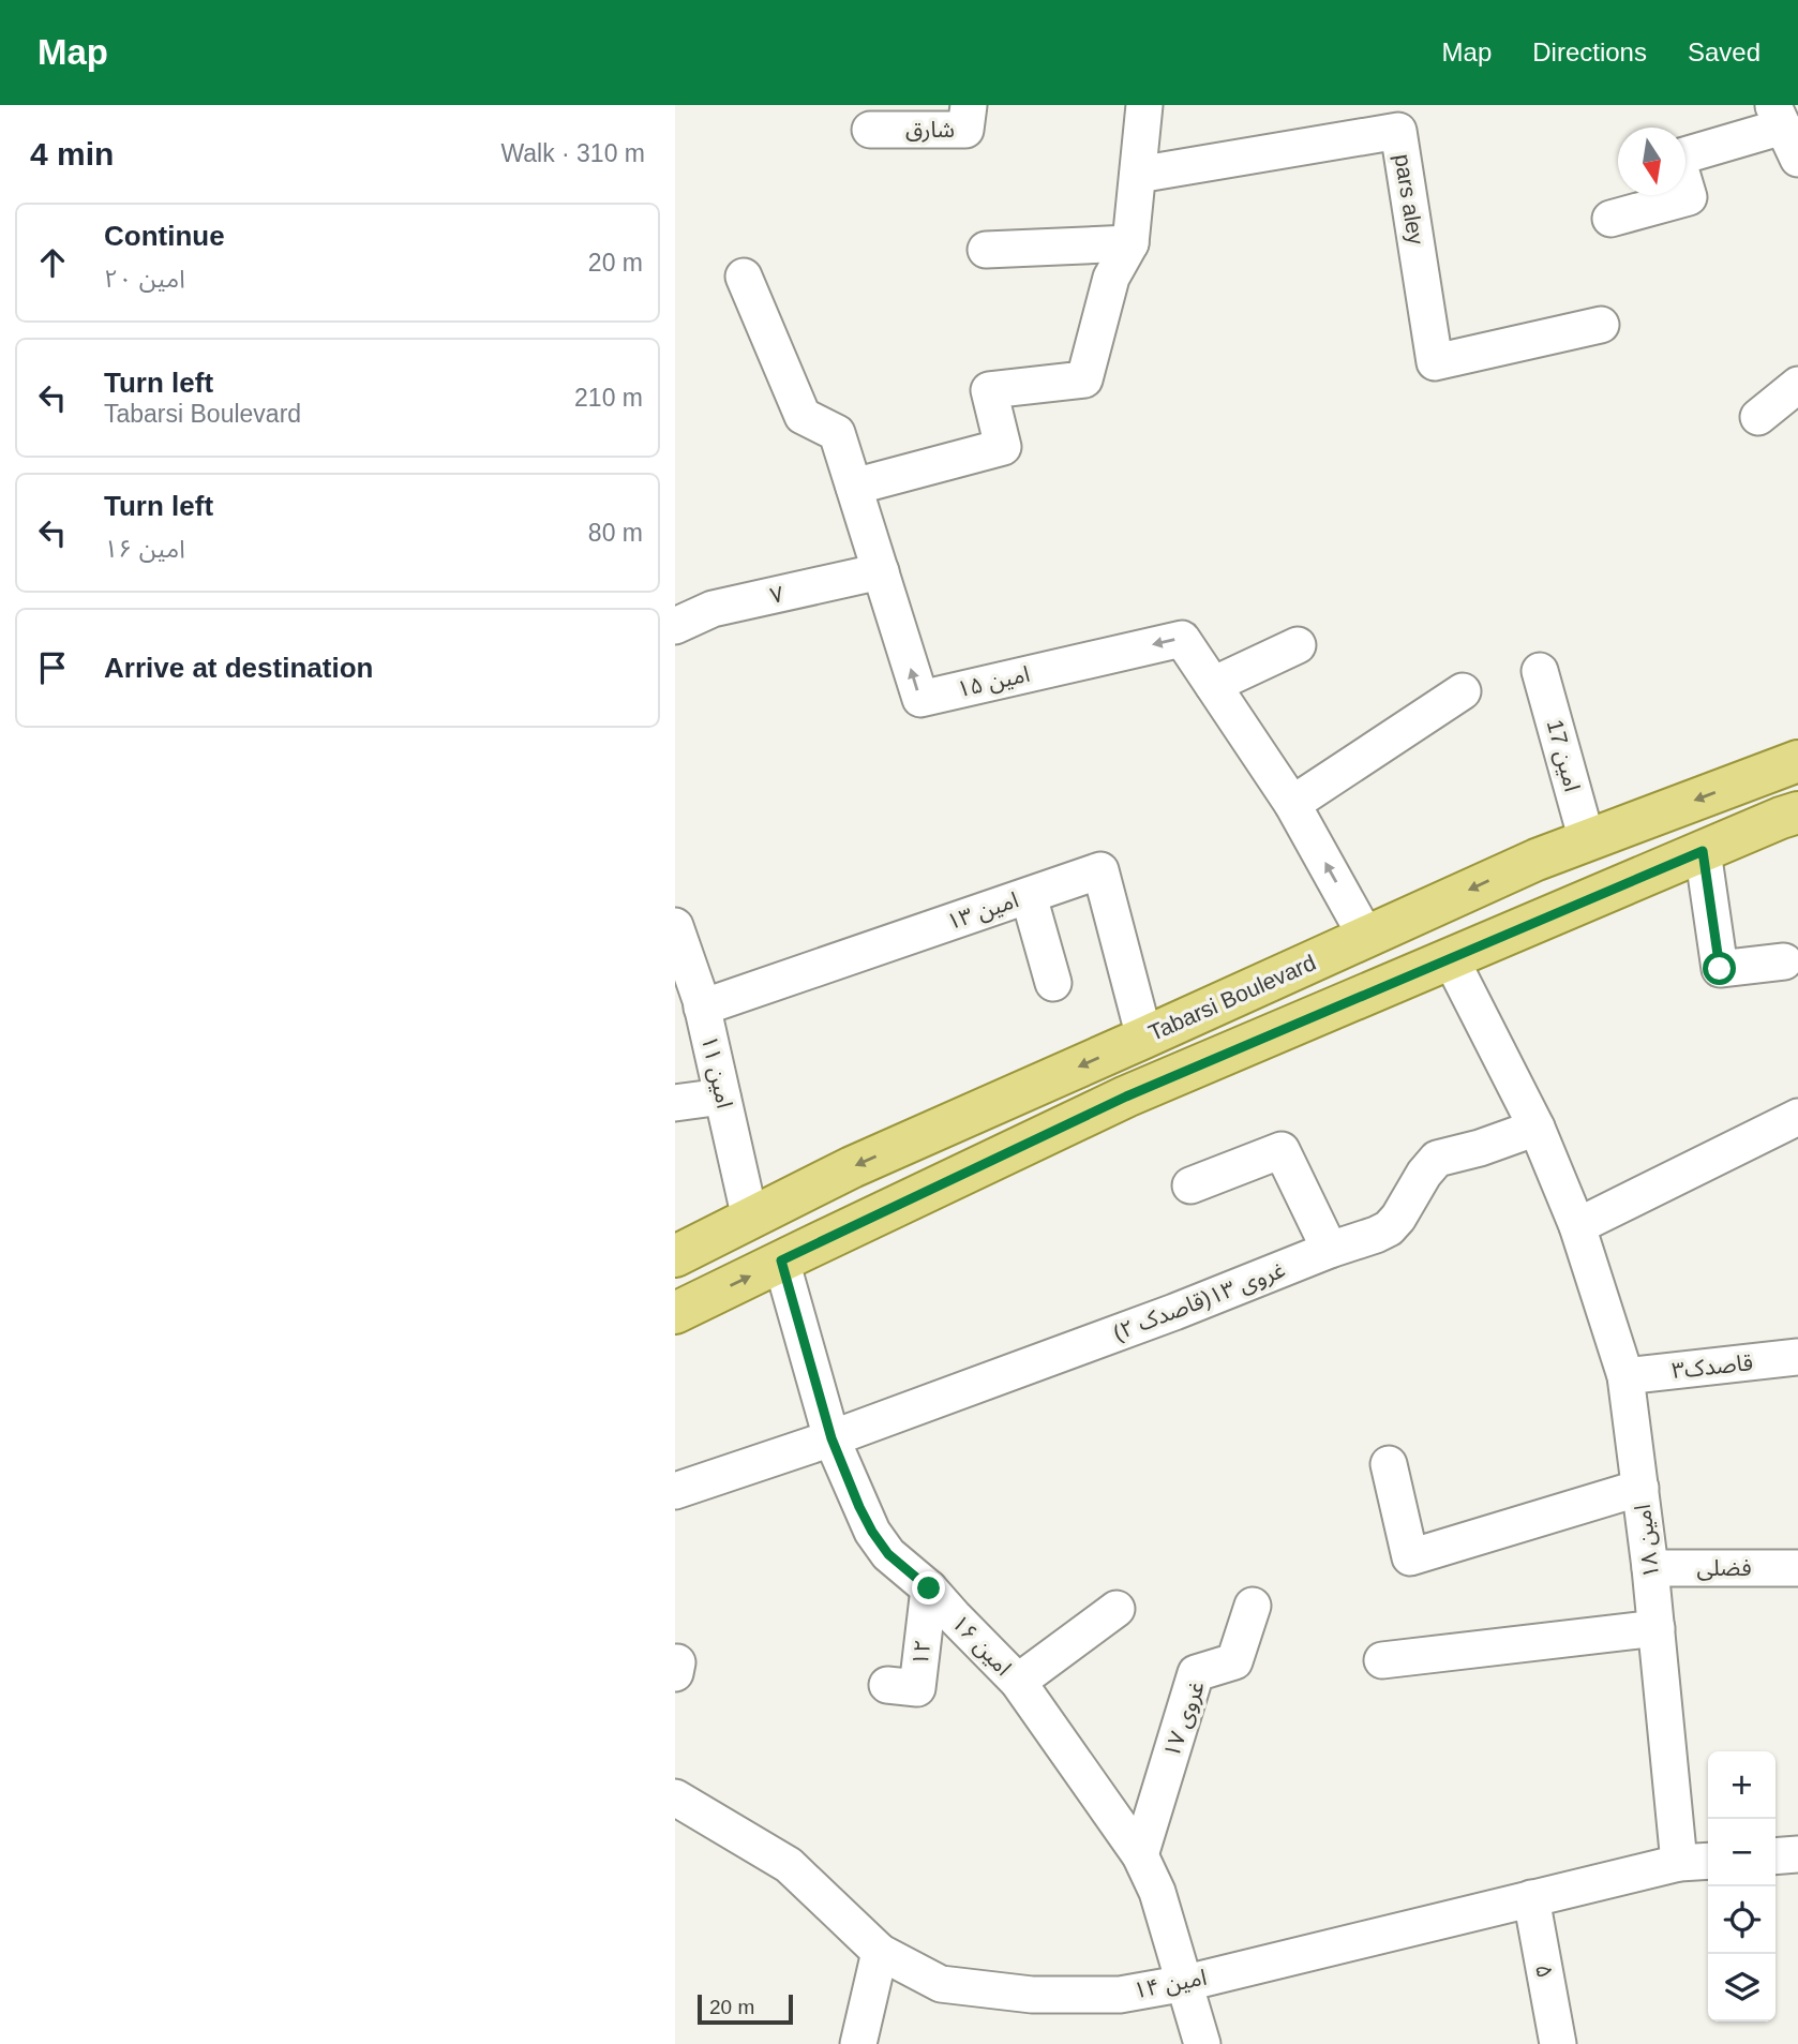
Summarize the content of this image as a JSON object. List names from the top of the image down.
{
  "streets": {
    "main road": ["Tabarsi Boulevard"],
    "street": [
      "شارق",
      "pars aley",
      "۷",
      "امین ۱۵",
      "امین 17",
      "امین ۱۳",
      "امین ۱۱",
      "غروی ۱۳(قاصدک ۲)",
      "قاصدک۳",
      "امین ۱۸",
      "فضلی",
      "امین ۱۶",
      "۱۲",
      "غروی ۱۷",
      "۵",
      "امین ۱۴"
    ]
  },
  "crossings": [
    ["۷", "امین ۱۵"],
    ["امین ۱۵", "Tabarsi Boulevard"],
    ["امین 17", "Tabarsi Boulevard"],
    ["امین ۱۳", "Tabarsi Boulevard"],
    ["امین ۱۳", "امین ۱۱"],
    ["Tabarsi Boulevard", "امین ۱۱"],
    ["غروی ۱۳(قاصدک ۲)", "امین ۱۸"],
    ["غروی ۱۳(قاصدک ۲)", "امین ۱۶"],
    ["قاصدک۳", "امین ۱۸"],
    ["امین ۱۸", "فضلی"],
    ["امین ۱۸", "امین ۱۴"],
    ["امین ۱۶", "۱۲"],
    ["امین ۱۶", "غروی ۱۷"],
    ["امین ۱۶", "امین ۱۴"],
    ["۵", "امین ۱۴"]
  ],
  "scale_bar": "20 m",
  "north": "bottom",
  "page": {
    "header": "Map",
    "nav": ["Map", "Directions", "Saved"],
    "heading": ["4 min", "Walk · 310 m"],
    "list": [
      ["Continue", "امین ۲۰", "20 m"],
      ["Turn left", "Tabarsi Boulevard", "210 m"],
      ["Turn left", "امین ۱۶", "80 m"],
      "Arrive at destination"
    ],
    "map_buttons": ["+", "−"],
    "scale": "20 m"
  }
}
